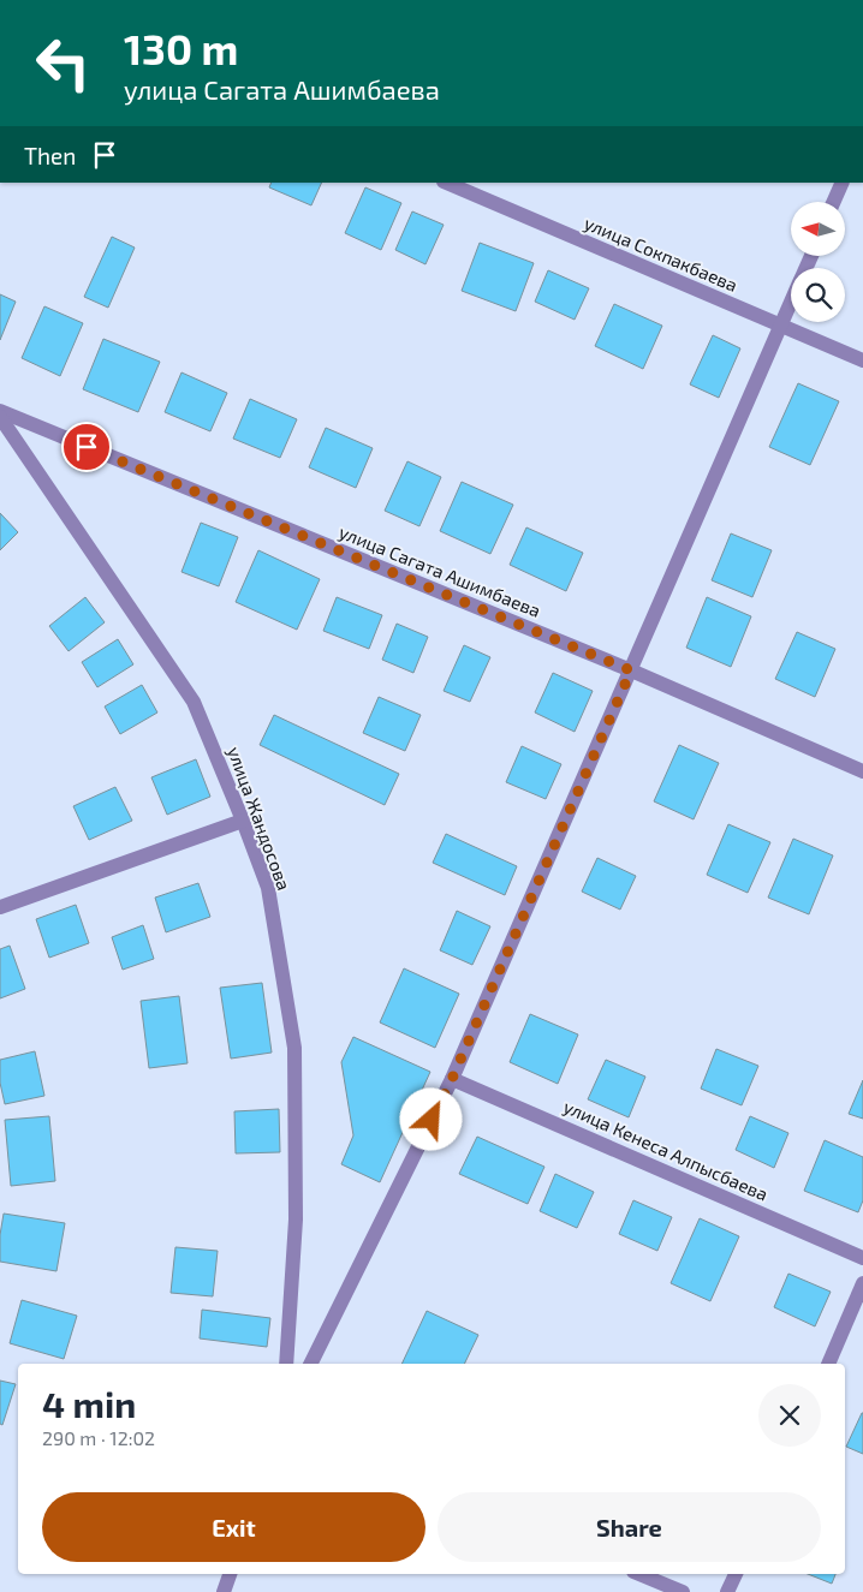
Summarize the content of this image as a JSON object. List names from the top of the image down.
{
  "streets": {
    "street": [
      "улица Сокпакбаева",
      "улица Сагата Ашимбаева",
      "улица Жандосова",
      "улица Кенеса Алпысбаева"
    ]
  },
  "north": "left",
  "page": {
    "turn": ["130 m", "улица Сагата Ашимбаева"],
    "then": "Then",
    "heading": ["4 min", "290 m · 12:02"],
    "buttons": ["Exit", "Share"]
  }
}
